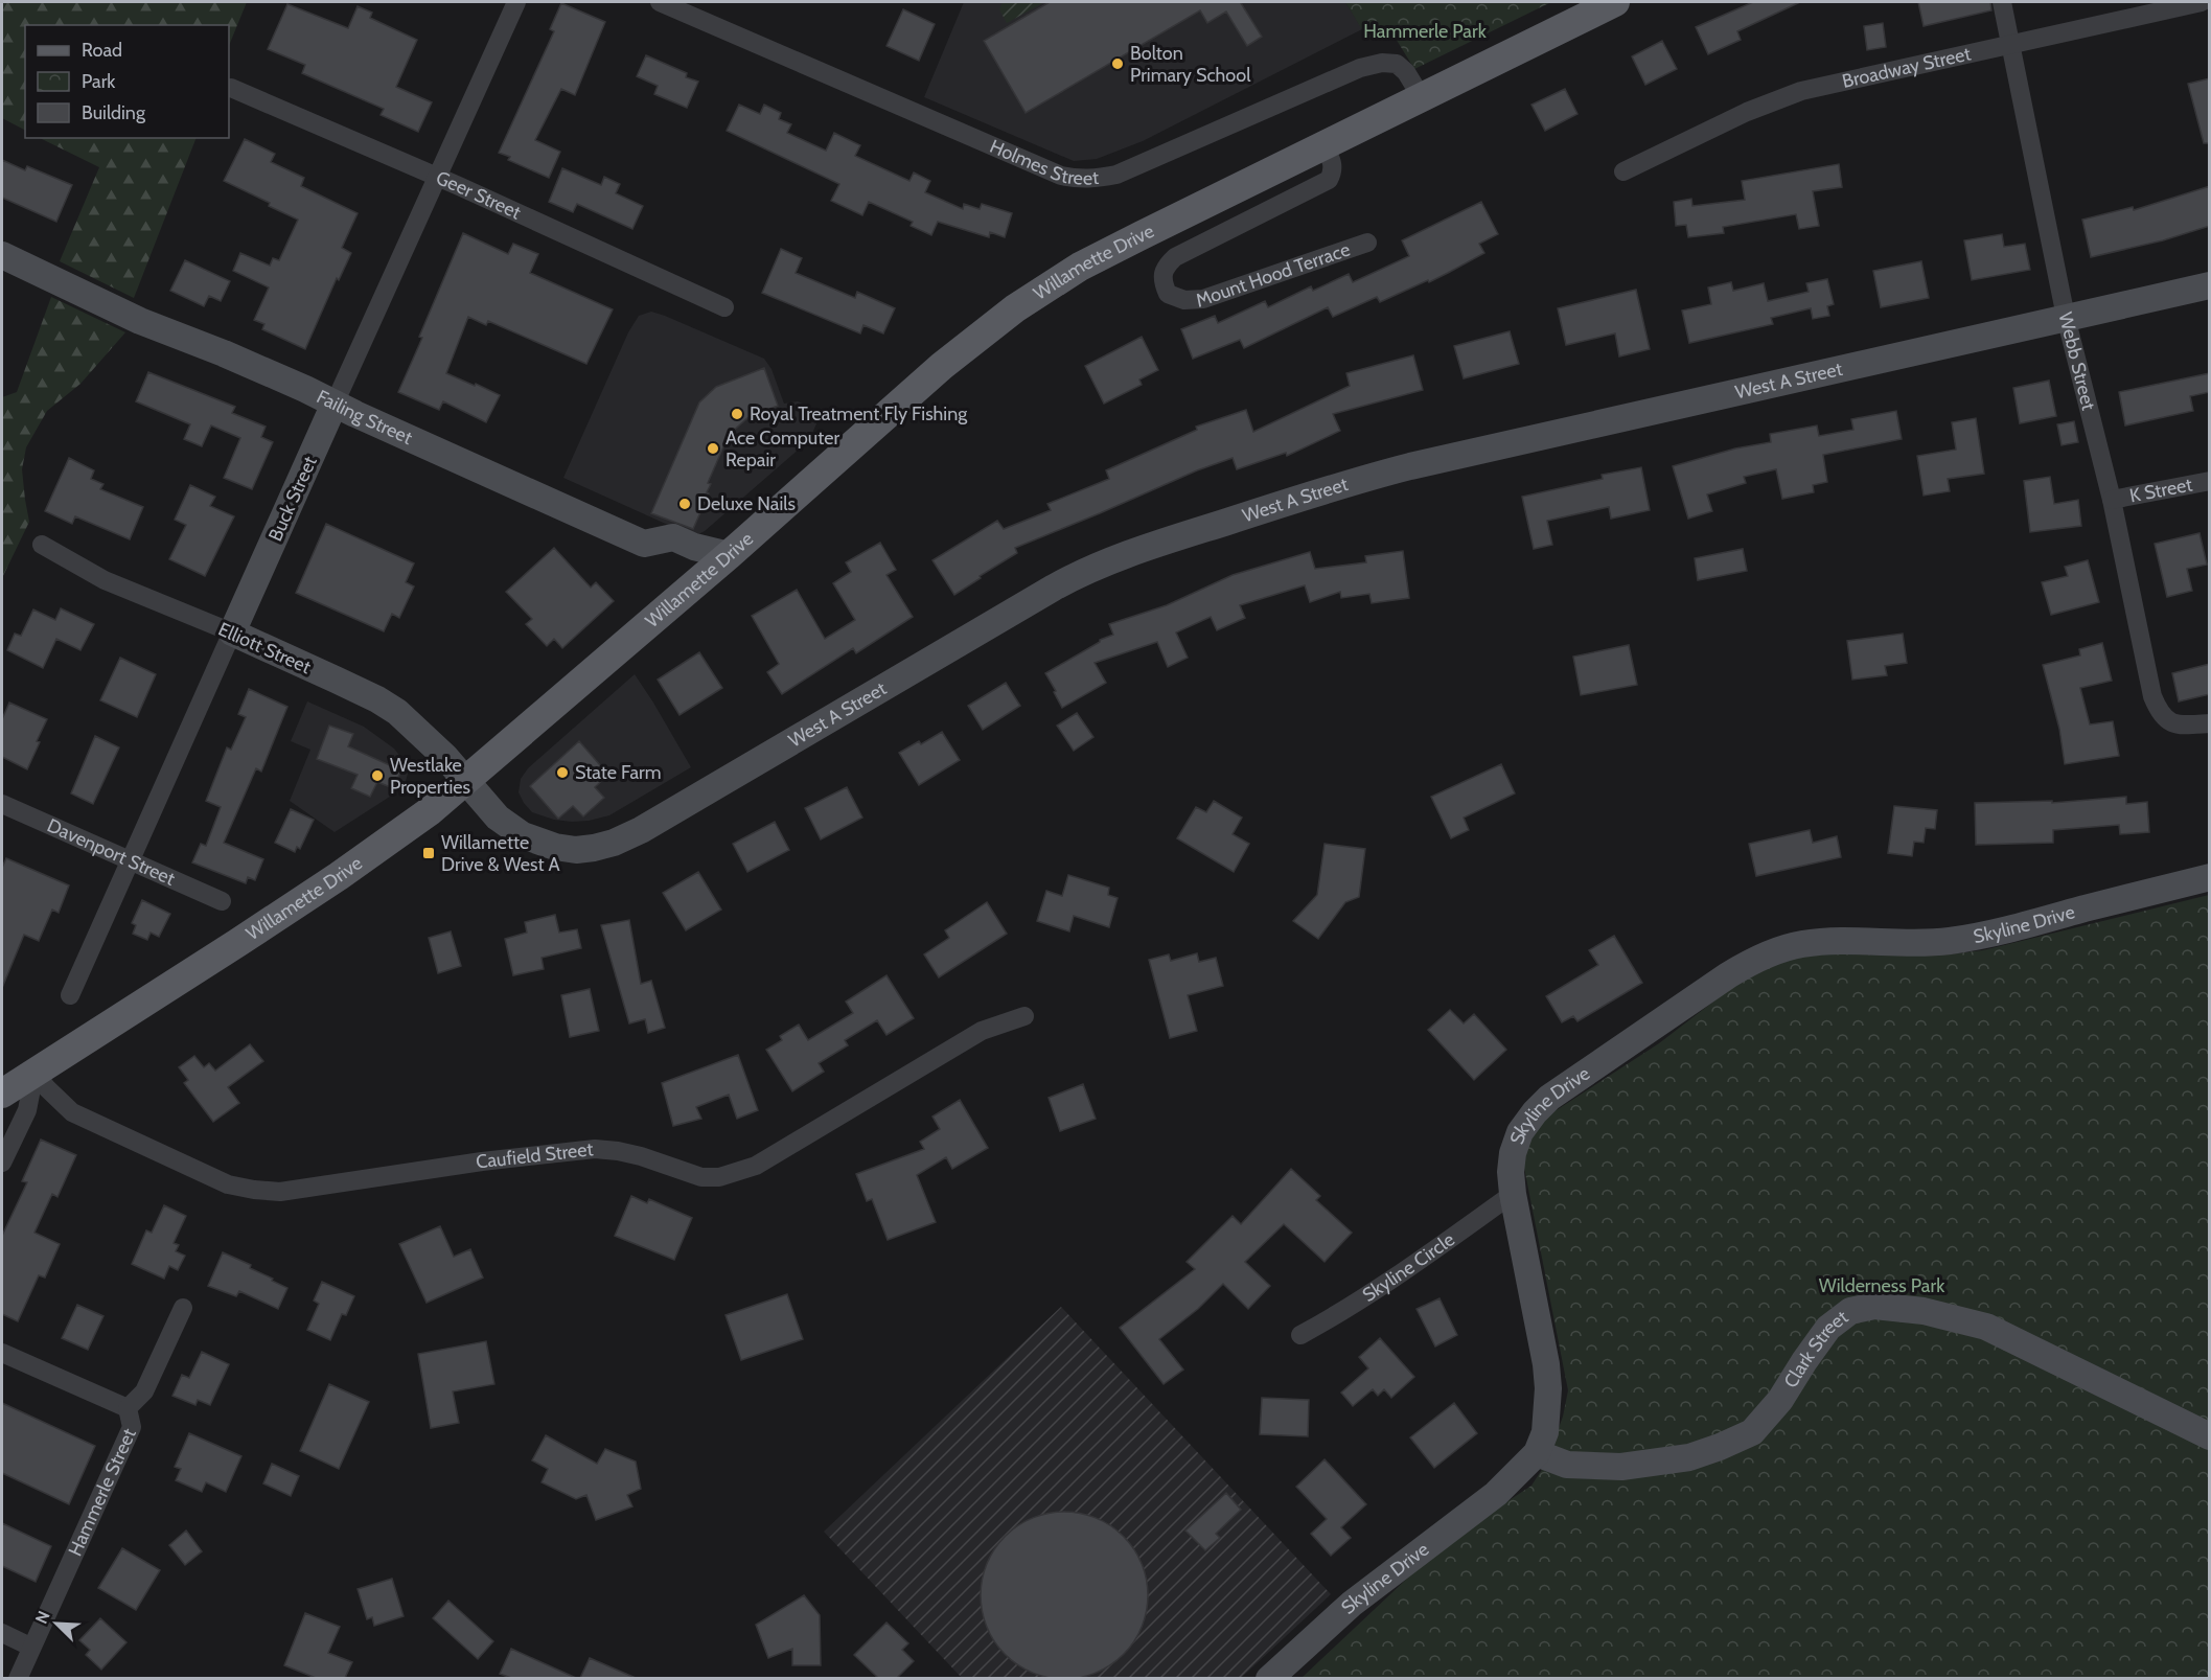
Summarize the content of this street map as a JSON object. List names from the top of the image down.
{
  "streets": {
    "main road": ["Willamette Drive"],
    "street": [
      "Broadway Street",
      "Holmes Street",
      "Geer Street",
      "Mount Hood Terrace",
      "Webb Street",
      "West A Street",
      "Failing Street",
      "K Street",
      "Buck Street",
      "Elliott Street",
      "Davenport Street",
      "Skyline Drive",
      "Caufield Street",
      "Skyline Circle",
      "Clark Street",
      "Hammerle Street"
    ]
  },
  "crossings": [
    ["Broadway Street", "Webb Street"],
    ["Holmes Street", "Willamette Drive"],
    ["Geer Street", "Buck Street"],
    ["Willamette Drive", "Mount Hood Terrace"],
    ["Willamette Drive", "West A Street"],
    ["Willamette Drive", "Failing Street"],
    ["Willamette Drive", "Elliott Street"],
    ["Willamette Drive", "Caufield Street"],
    ["Webb Street", "West A Street"],
    ["Webb Street", "K Street"],
    ["West A Street", "Elliott Street"],
    ["Failing Street", "Buck Street"],
    ["Buck Street", "Elliott Street"],
    ["Buck Street", "Davenport Street"],
    ["Skyline Drive", "Skyline Circle"],
    ["Skyline Drive", "Clark Street"]
  ],
  "parks": ["Hammerle Park", "Wilderness Park"],
  "places": {
    "other": [
      "Bolton Primary School",
      "Royal Treatment Fly Fishing",
      "Ace Computer Repair",
      "Deluxe Nails",
      "State Farm",
      "Westlake Properties"
    ],
    "transit": ["Willamette Drive & West A"]
  },
  "legend": ["Road", "Park", "Building"],
  "north": "top left"
}
